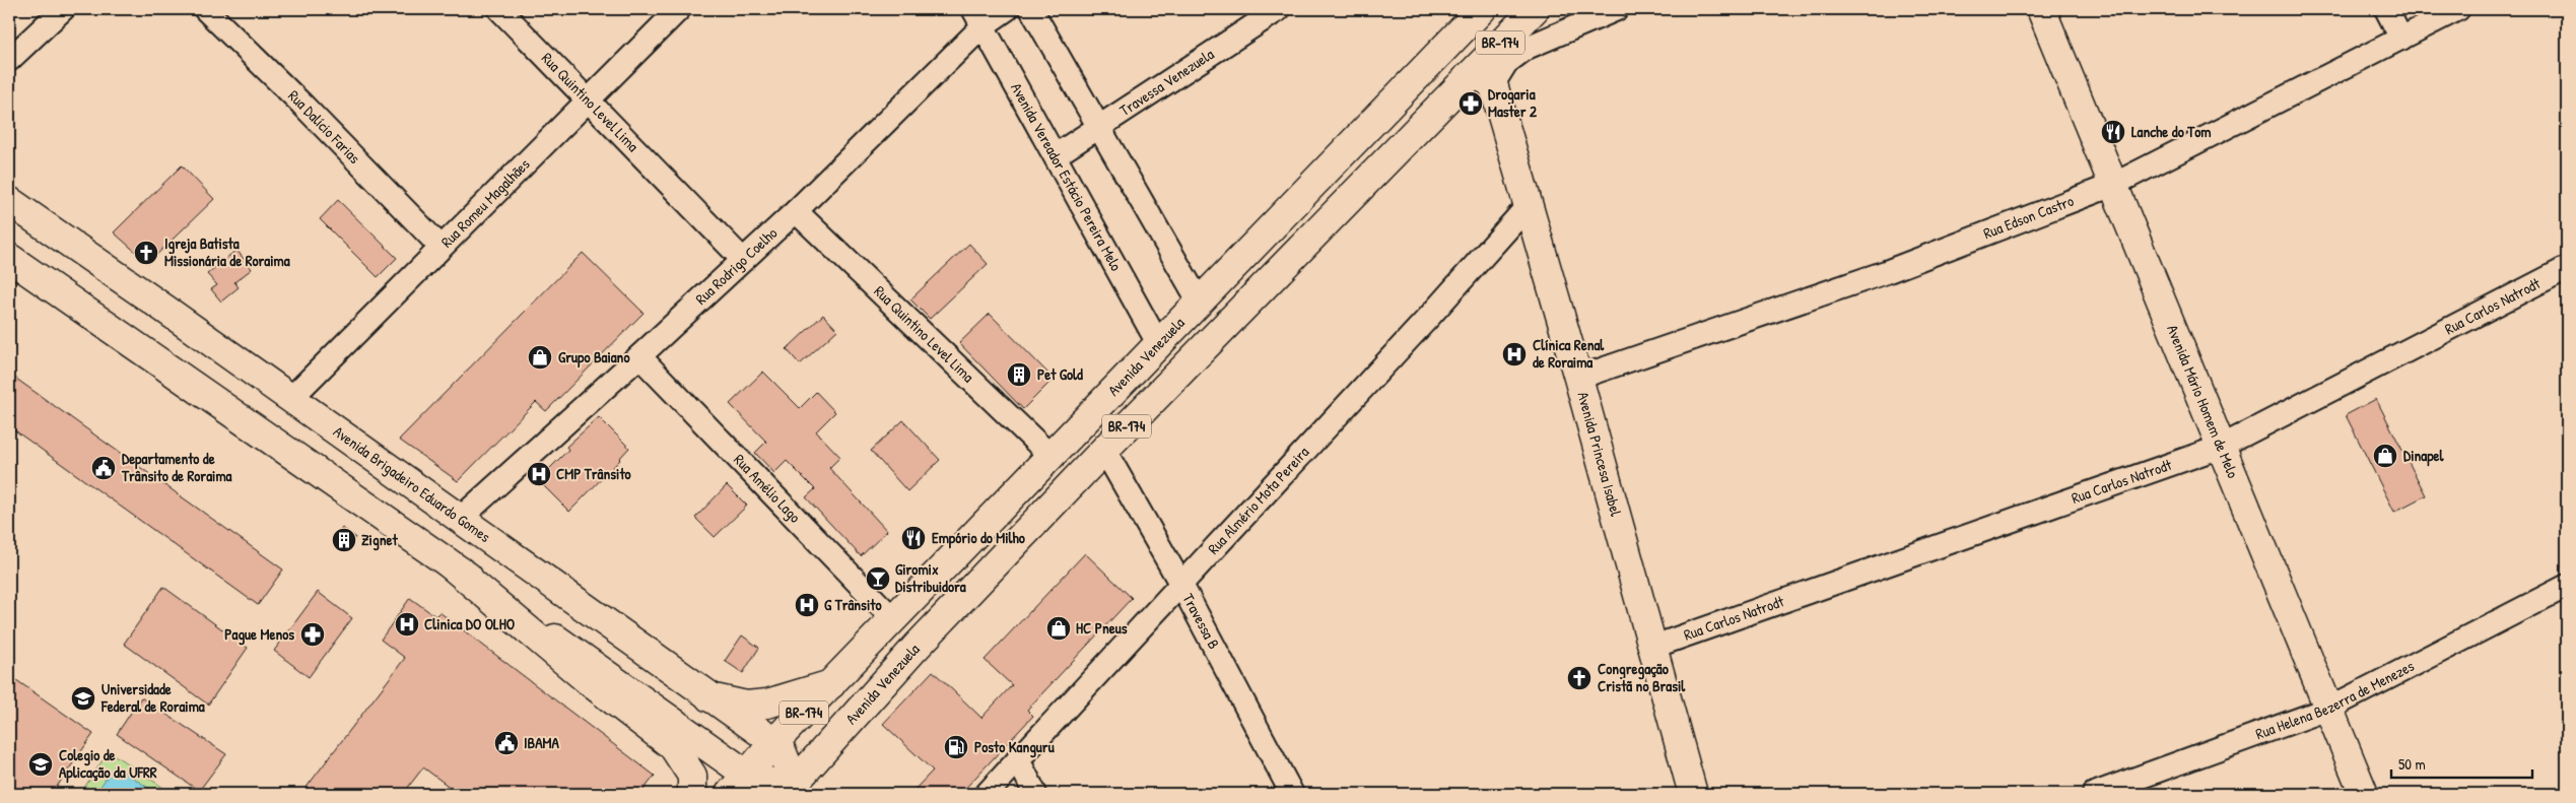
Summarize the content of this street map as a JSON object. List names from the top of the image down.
{
  "streets": {
    "main road": [
      "BR-174",
      "Avenida Venezuela",
      "Avenida Mário Homem de Melo",
      "Avenida Princesa Isabel",
      "Avenida Brigadeiro Eduardo Gomes"
    ],
    "street": [
      "Travessa Venezuela",
      "Rua Quintino Level Lima",
      "Rua Dalício Farias",
      "Avenida Vereador Estácio Pereira Melo",
      "Rua Romeu Magalhães",
      "Rua Edson Castro",
      "Rua Rodrigo Coelho",
      "Rua Carlos Natrodt",
      "Rua Amélio Lago",
      "Rua Almério Mota Pereira",
      "Travessa B",
      "Rua Helena Bezerra de Menezes"
    ]
  },
  "crossings": [
    ["Travessa Venezuela", "Avenida Vereador Estácio Pereira Melo"],
    ["Rua Quintino Level Lima", "Rua Romeu Magalhães"],
    ["Rua Quintino Level Lima", "Rua Rodrigo Coelho"],
    ["Rua Quintino Level Lima", "Avenida Venezuela"],
    ["Rua Dalício Farias", "Rua Romeu Magalhães"],
    ["Avenida Vereador Estácio Pereira Melo", "Rua Rodrigo Coelho"],
    ["Avenida Vereador Estácio Pereira Melo", "Avenida Venezuela"],
    ["Rua Romeu Magalhães", "Avenida Brigadeiro Eduardo Gomes"],
    ["Rua Edson Castro", "Avenida Mário Homem de Melo"],
    ["Rua Edson Castro", "Avenida Princesa Isabel"],
    ["Rua Rodrigo Coelho", "Avenida Brigadeiro Eduardo Gomes"],
    ["Rua Rodrigo Coelho", "Rua Amélio Lago"],
    ["Rua Carlos Natrodt", "Avenida Mário Homem de Melo"],
    ["Rua Carlos Natrodt", "Avenida Princesa Isabel"],
    ["Avenida Venezuela", "Avenida Princesa Isabel"],
    ["Avenida Venezuela", "Avenida Brigadeiro Eduardo Gomes"],
    ["Avenida Venezuela", "Rua Amélio Lago"],
    ["Avenida Venezuela", "Travessa B"],
    ["Avenida Mário Homem de Melo", "Rua Helena Bezerra de Menezes"],
    ["Avenida Princesa Isabel", "Rua Almério Mota Pereira"],
    ["Rua Almério Mota Pereira", "Travessa B"]
  ],
  "places": {
    "pharmacy": ["Drogaria Master 2", "Pague Menos"],
    "restaurant": ["Lanche do Tom", "Empório do Milho"],
    "church": ["Igreja Batista Missionária de Roraima", "Congregação Cristã no Brasil"],
    "hospital": [
      "Clínica Renal de Roraima",
      "CMP Trânsito",
      "G Trânsito",
      "Clinica DO OLHO"
    ],
    "shop": ["Grupo Baiano", "Dinapel", "HC Pneus"],
    "building": ["Pet Gold", "Zignet"],
    "public building": ["Departamento de Trânsito de Roraima", "IBAMA"],
    "bar": ["Giromix Distribuidora"],
    "school or university": ["Universidade Federal de Roraima", "Colegio de Aplicação da UFRR"],
    "fuel station": ["Posto Kanguru"]
  },
  "scale_bar": "50 m"
}
